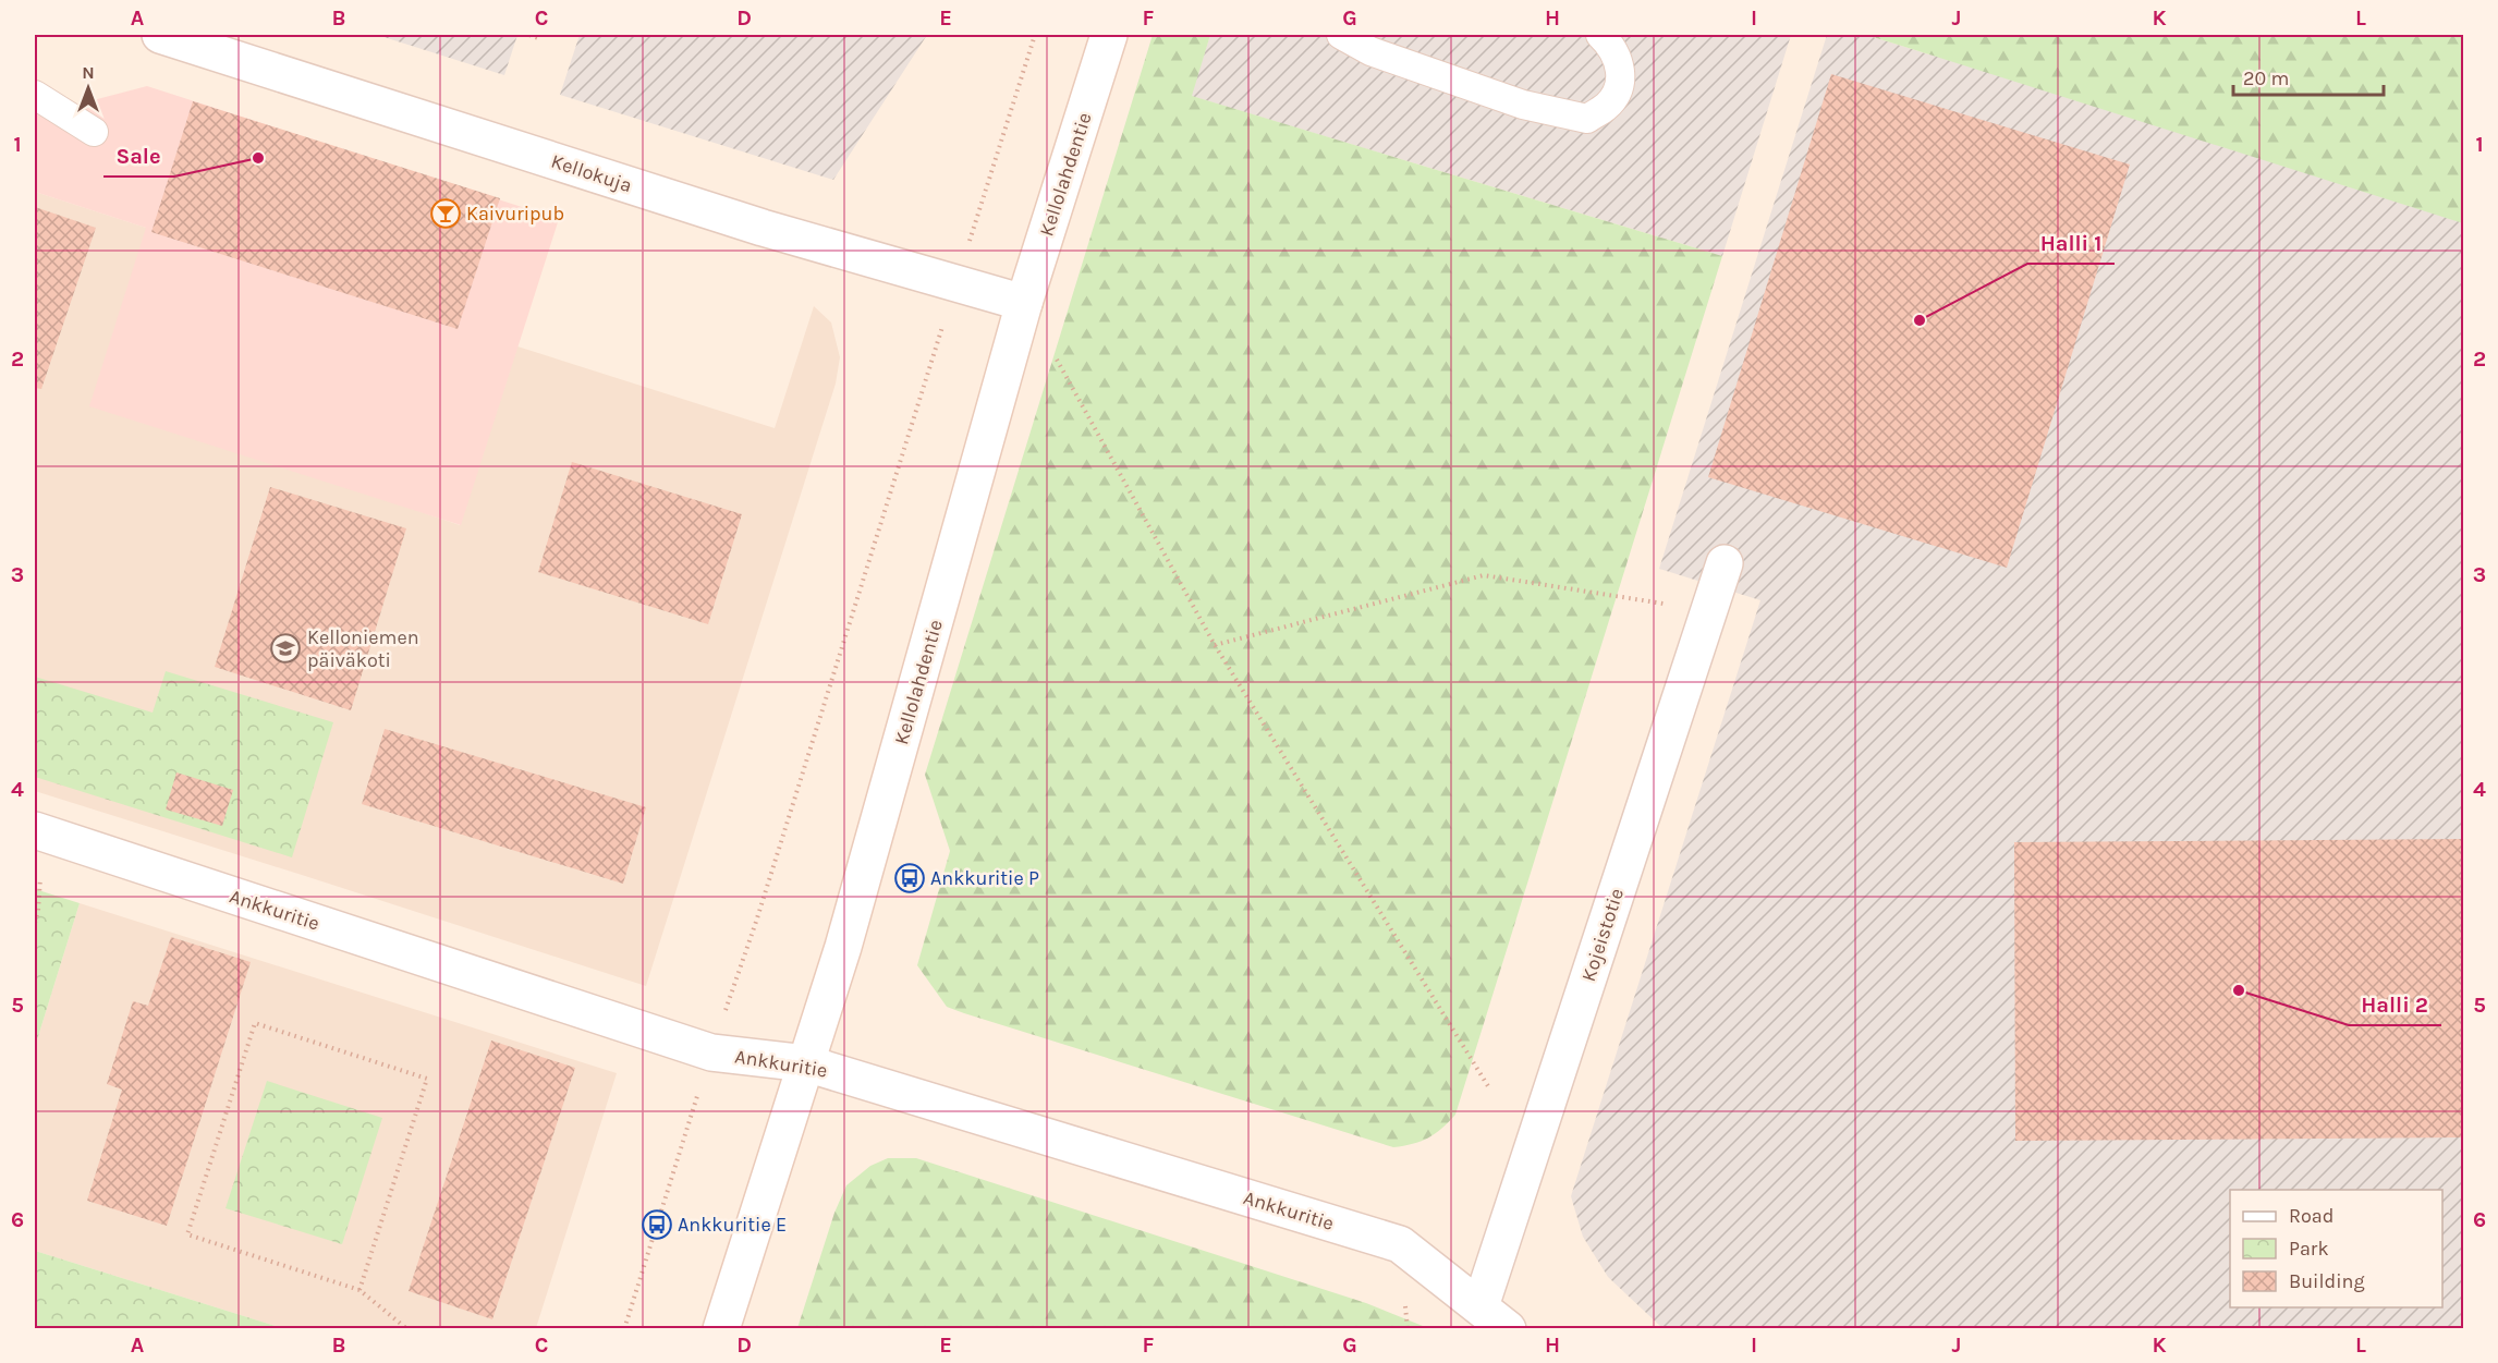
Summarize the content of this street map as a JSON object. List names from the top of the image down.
{
  "streets": {
    "street": [
      "Kellokuja",
      "Kellolahdentie",
      "Ankkuritie",
      "Kojeistotie"
    ]
  },
  "crossings": [
    ["Kellokuja", "Kellolahdentie"],
    ["Kellolahdentie", "Ankkuritie"],
    ["Ankkuritie", "Kojeistotie"]
  ],
  "places": {
    "other": ["Sale", "Halli 1", "Halli 2"],
    "bar": ["Kaivuripub"],
    "school or university": ["Kelloniemen päiväkoti"],
    "bus stop": ["Ankkuritie P", "Ankkuritie E"]
  },
  "legend": ["Road", "Park", "Building"],
  "scale_bar": "20 m",
  "north": "top",
  "grid": {
    "columns": [
      "A",
      "B",
      "C",
      "D",
      "E",
      "F",
      "G",
      "H",
      "I",
      "J",
      "K",
      "L"
    ],
    "rows": [
      "1",
      "2",
      "3",
      "4",
      "5",
      "6"
    ]
  }
}
